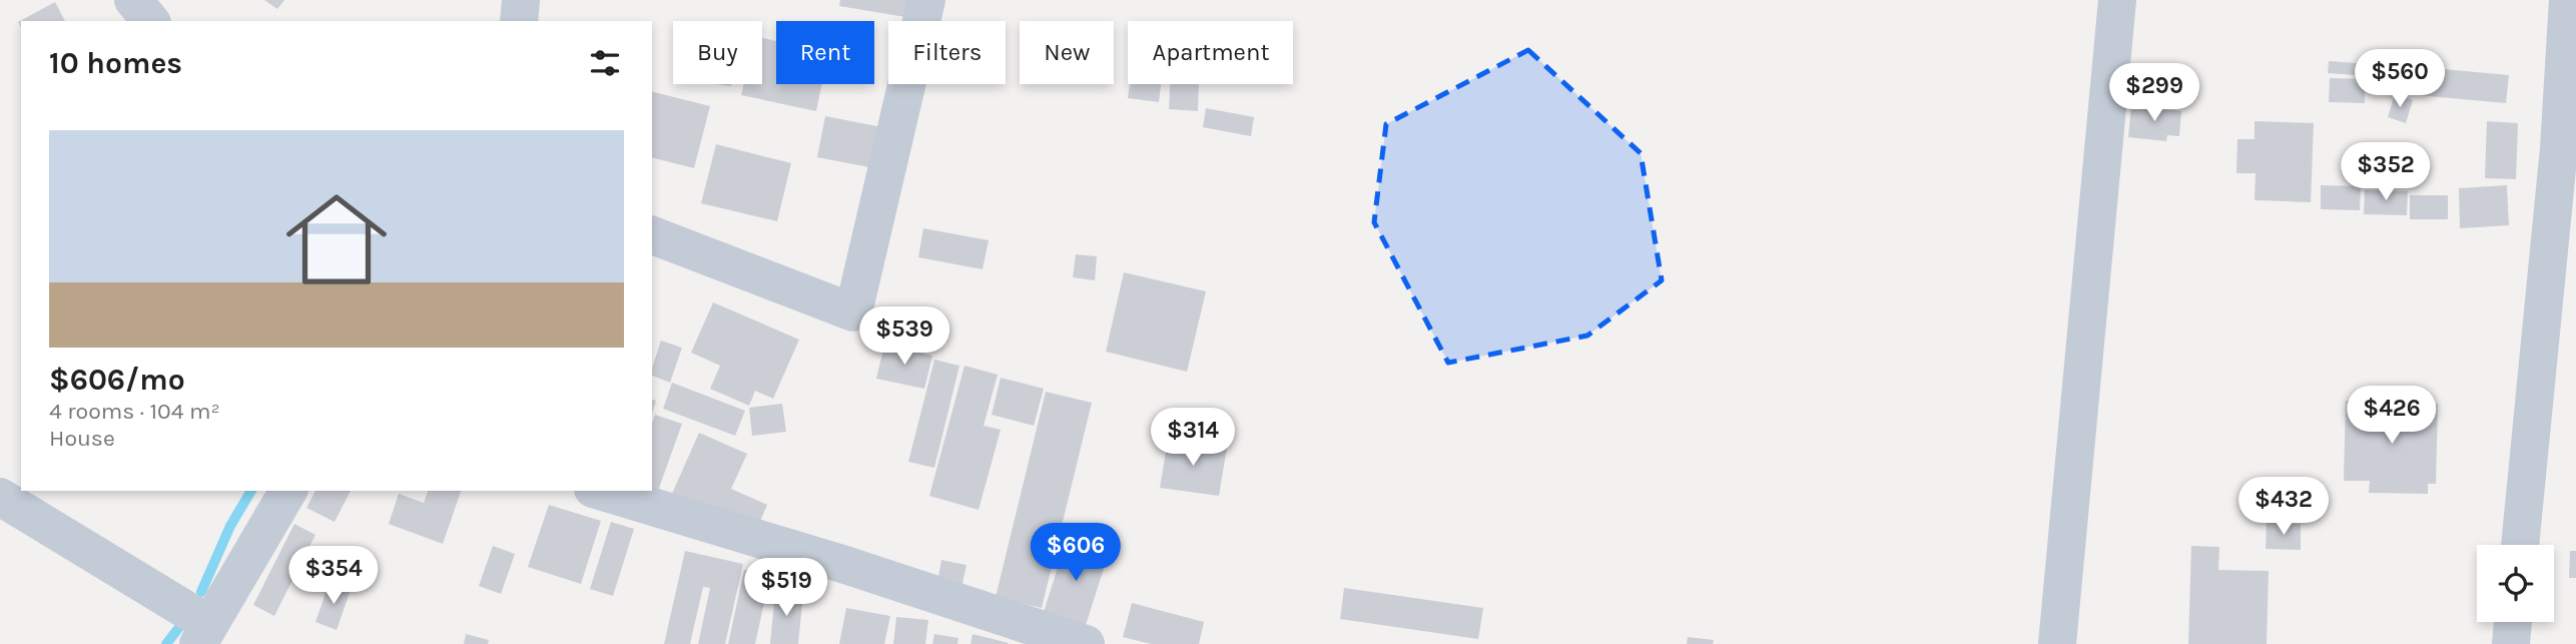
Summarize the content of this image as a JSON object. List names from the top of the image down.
{
  "page": {
    "chip": [
      "Buy",
      "Rent",
      "Filters",
      "New",
      "Apartment"
    ],
    "heading": "10 homes",
    "price": [
      "$560",
      "$299",
      "$352",
      "$539",
      "$426",
      "$314",
      "$432",
      "$606",
      "$354",
      "$519"
    ],
    "list": [
      {
        "name": "$606/mo",
        "note": "4 rooms · 104 m² · House"
      }
    ]
  }
}
